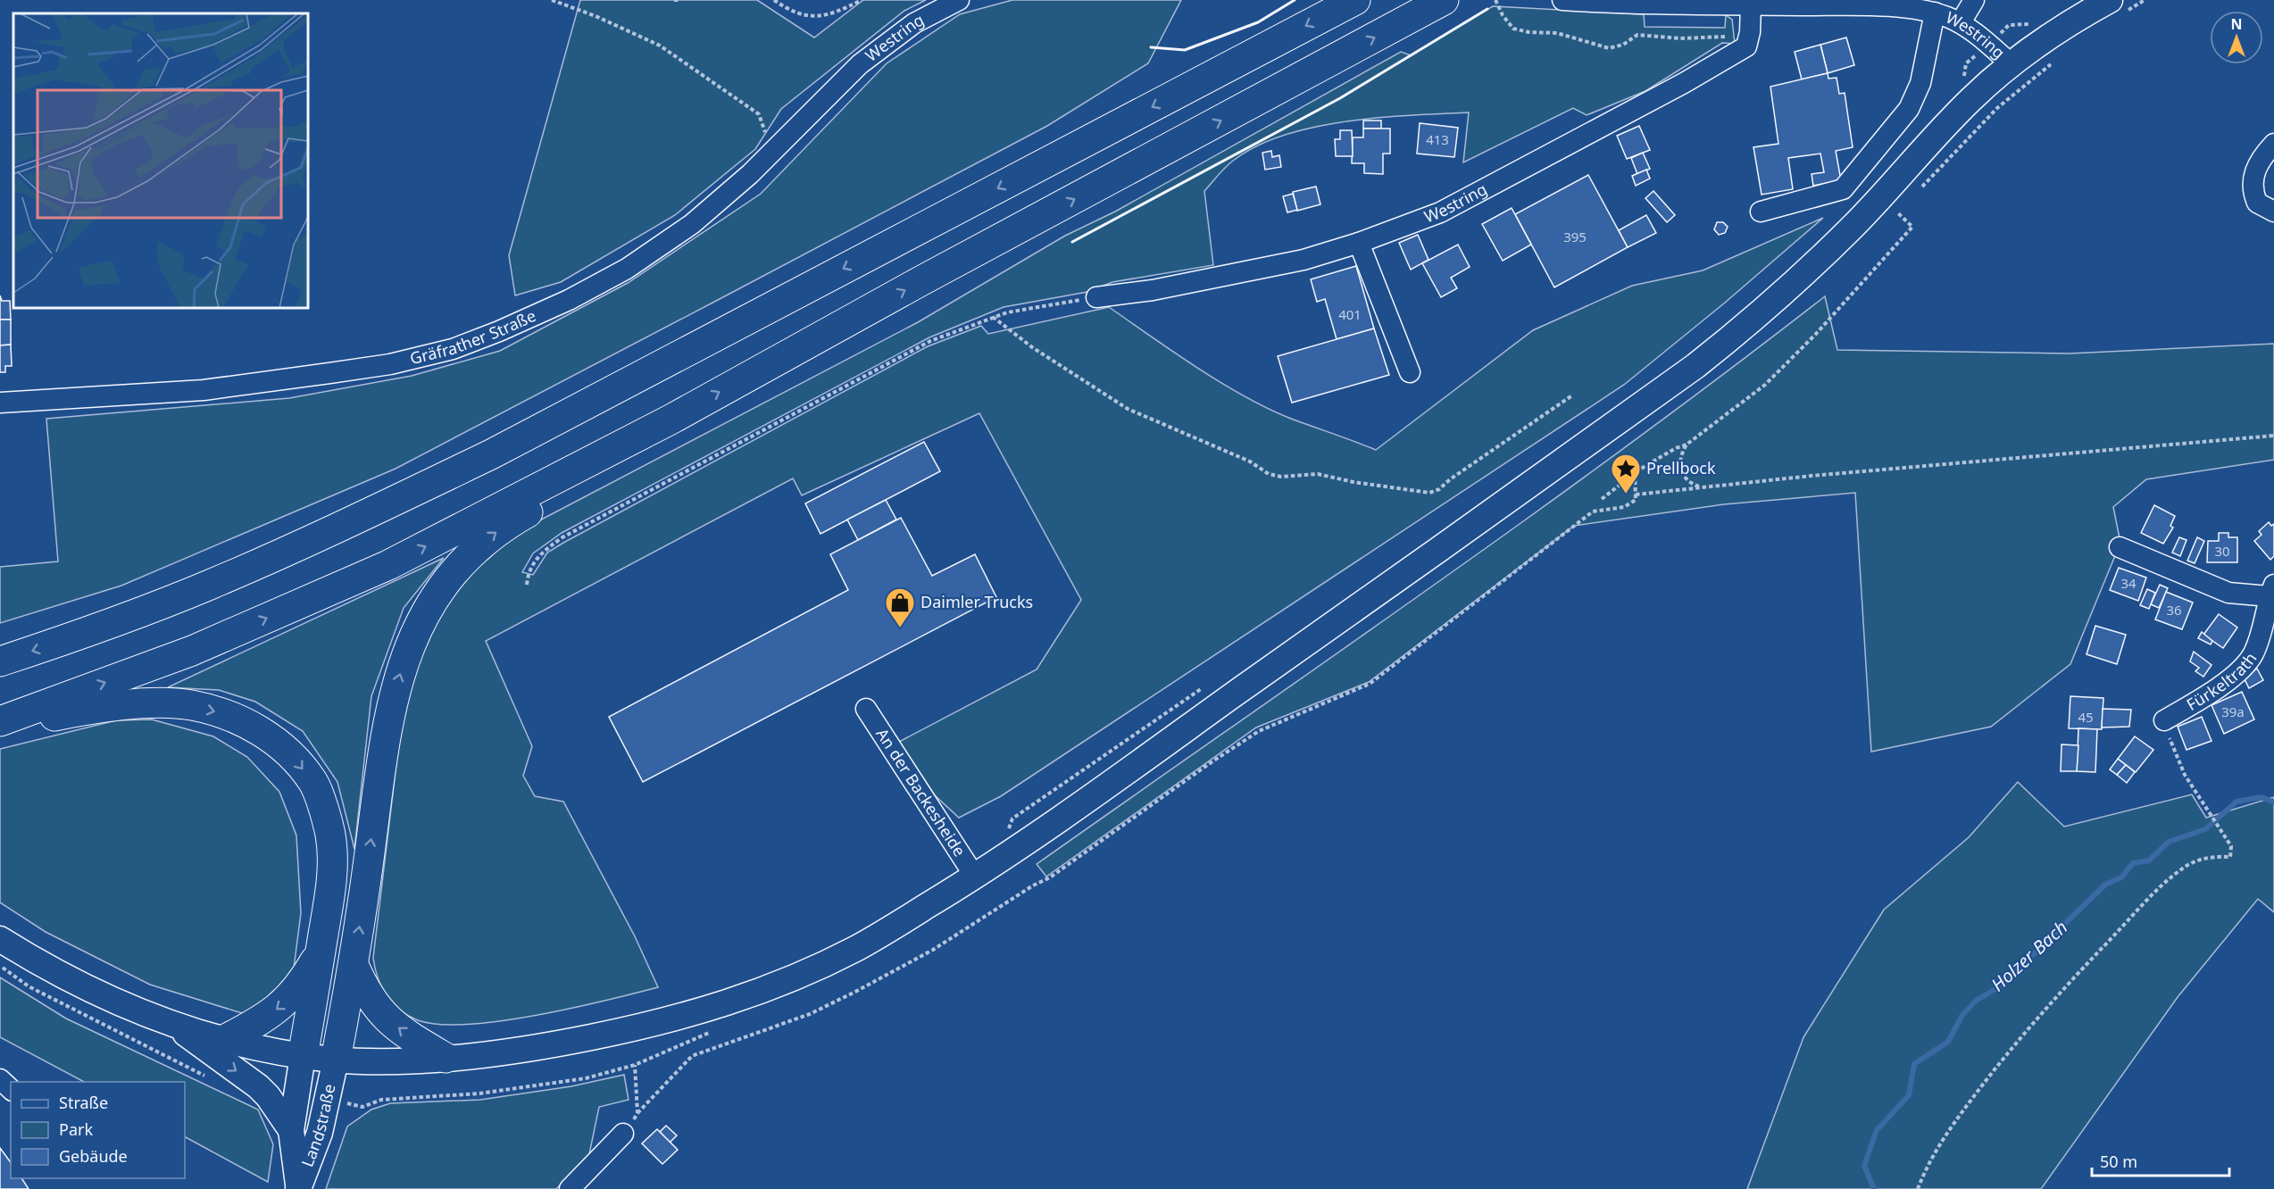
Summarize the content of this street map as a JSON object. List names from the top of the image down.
{
  "streets": {
    "main road": ["Westring", "Landstraße"],
    "street": ["Gräfrather Straße", "Fürkeltrath", "An der Backesheide"]
  },
  "crossings": [
    ["Westring", "Gräfrather Straße"]
  ],
  "water": ["Holzer Bach"],
  "places": {
    "place": ["Prellbock"],
    "shop": ["Daimler Trucks"]
  },
  "house_numbers": [
    "413",
    "395",
    "401",
    "30",
    "34",
    "36",
    "39a",
    "45"
  ],
  "legend": ["Straße", "Park", "Gebäude"],
  "scale_bar": "50 m",
  "north": "top"
}
